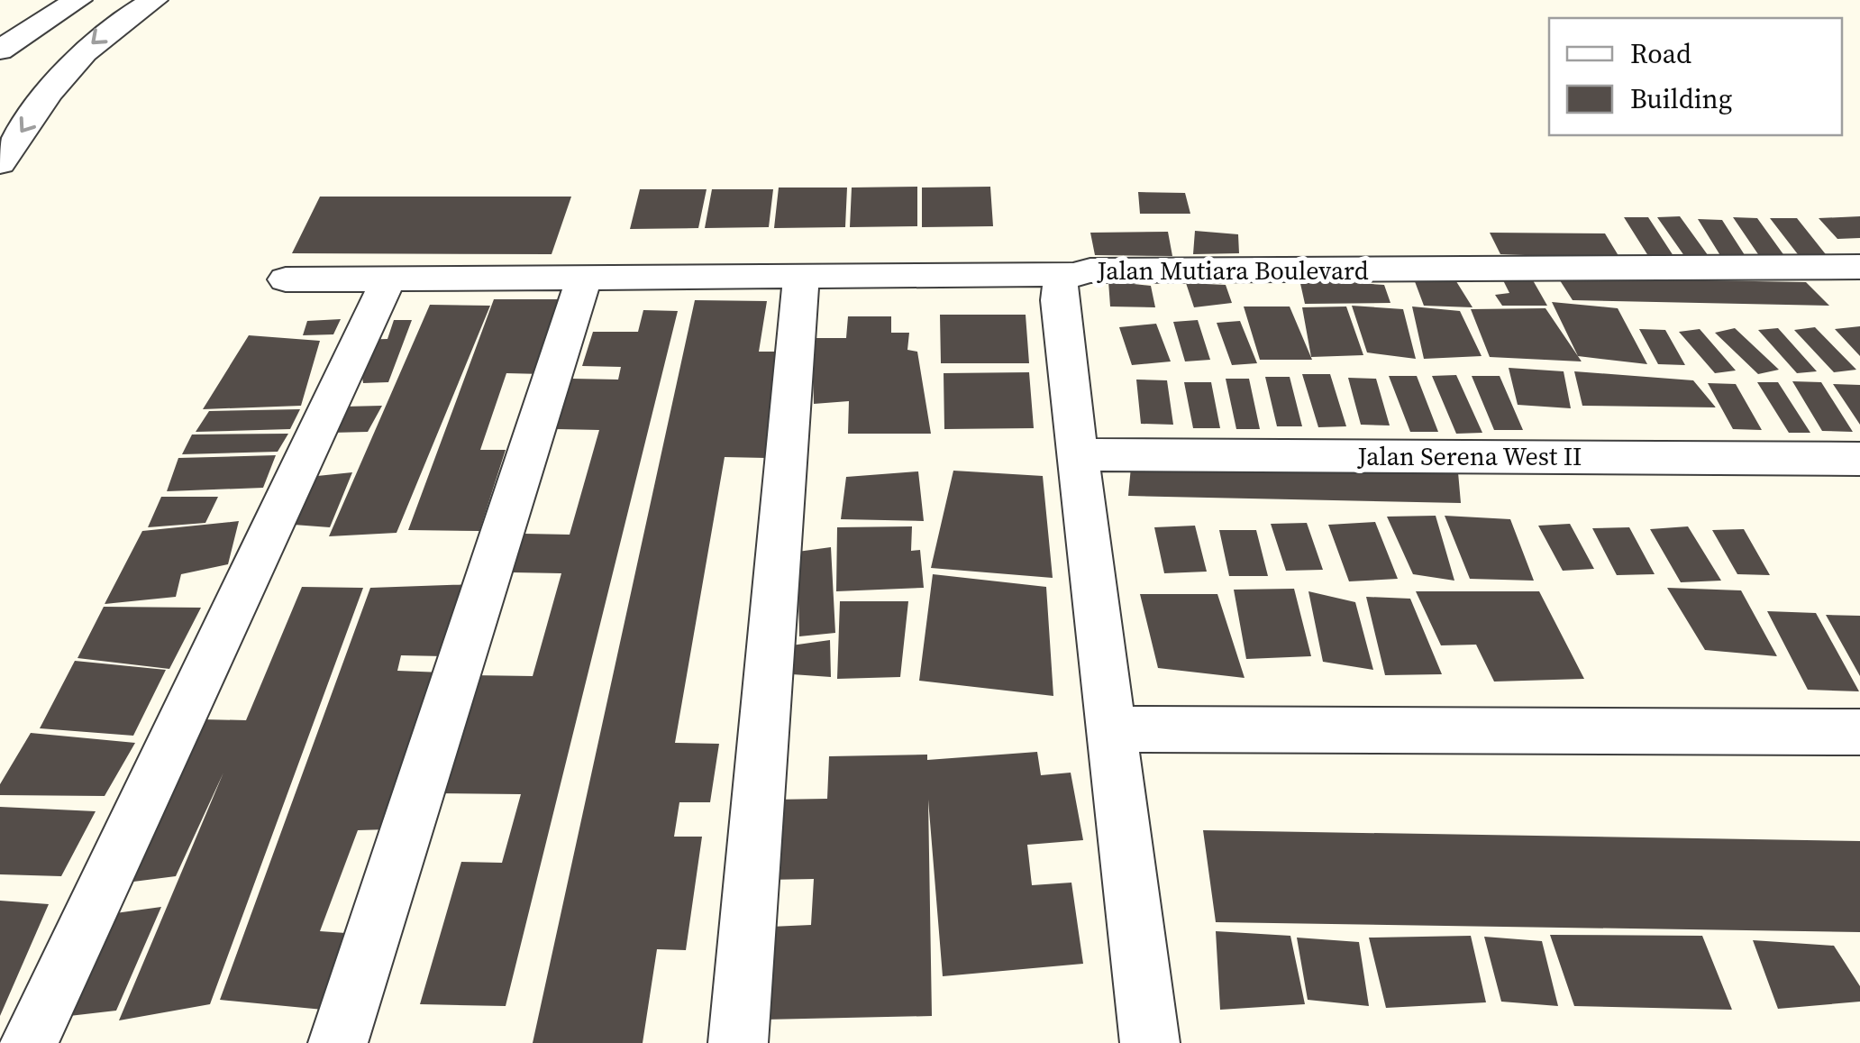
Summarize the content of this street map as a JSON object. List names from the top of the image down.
{
  "streets": {
    "street": ["Jalan Mutiara Boulevard", "Jalan Serena West II"]
  },
  "crossings": [
    ["Jalan Mutiara Boulevard", "Jalan Serena West II"]
  ],
  "legend": ["Road", "Building"]
}
